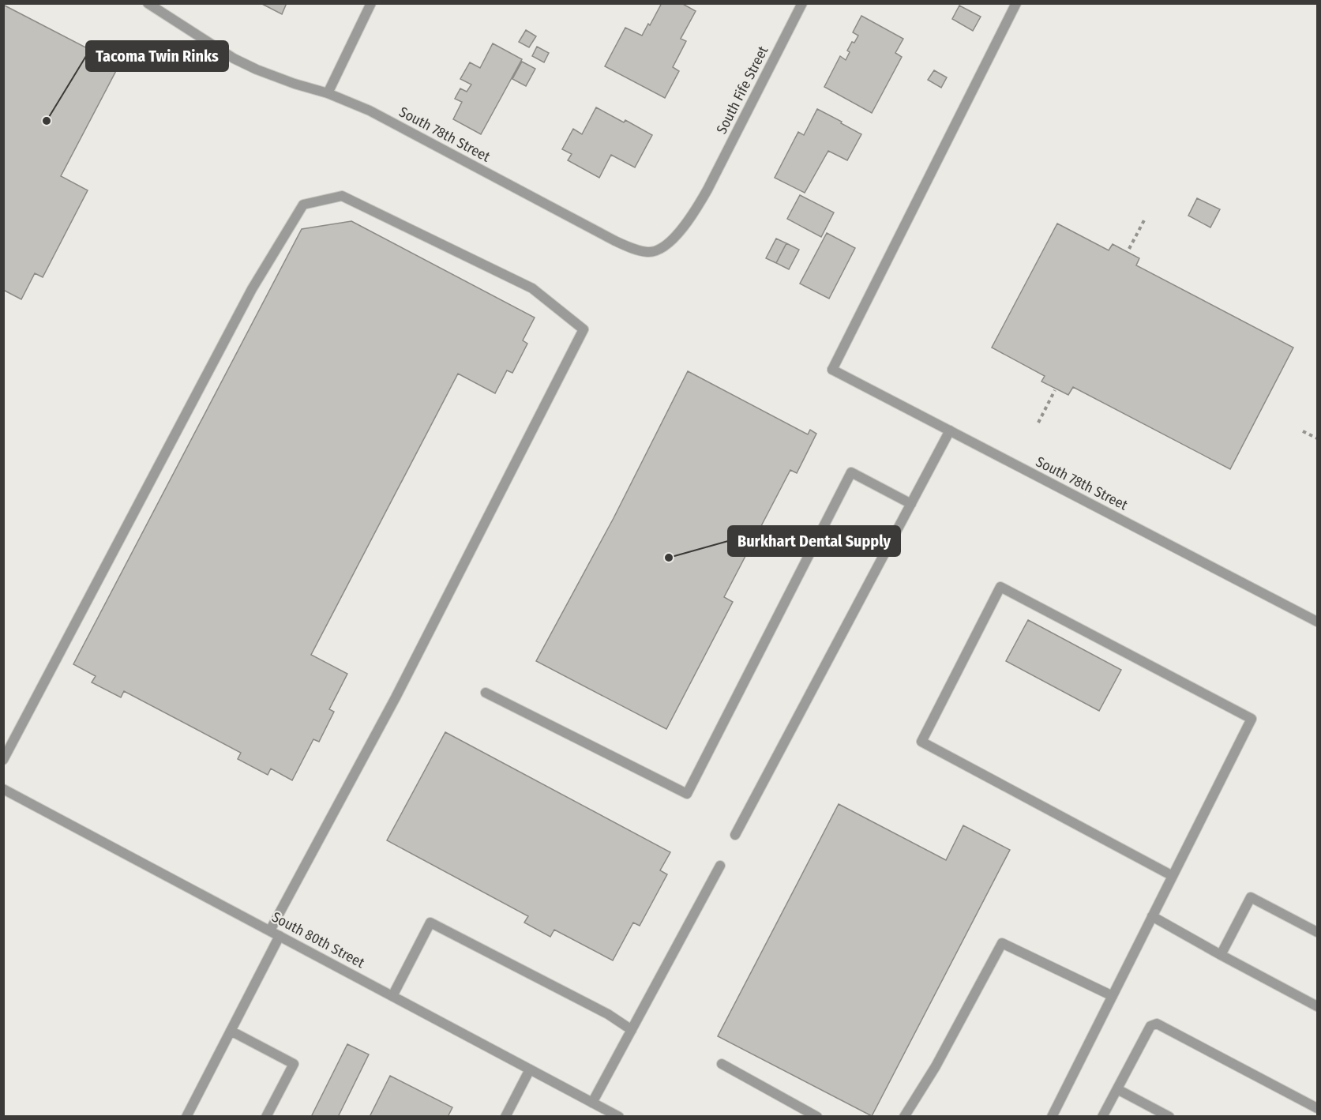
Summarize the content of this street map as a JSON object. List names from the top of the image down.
{
  "streets": {
    "street": ["South Fife Street", "South 78th Street", "South 80th Street"]
  },
  "crossings": [
    ["South Fife Street", "South 78th Street"]
  ],
  "places": ["Tacoma Twin Rinks", "Burkhart Dental Supply"]
}
